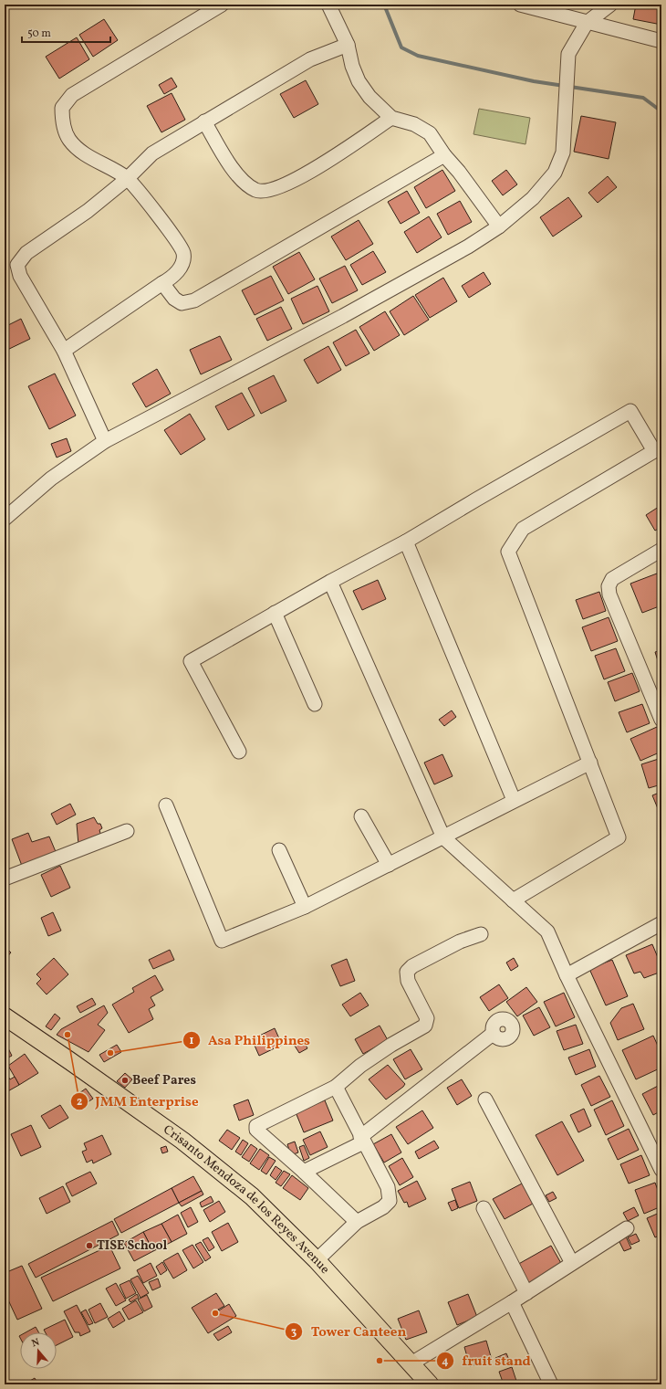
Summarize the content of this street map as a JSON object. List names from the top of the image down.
{
  "streets": {
    "main road": ["Crisanto Mendoza de los Reyes Avenue"]
  },
  "places": [
    "JMM Enterprise",
    "Asa Philippines",
    "Beef Pares",
    "TISE School",
    "Tower Canteen",
    "fruit stand"
  ],
  "scale_bar": "50 m",
  "north": "top"
}
